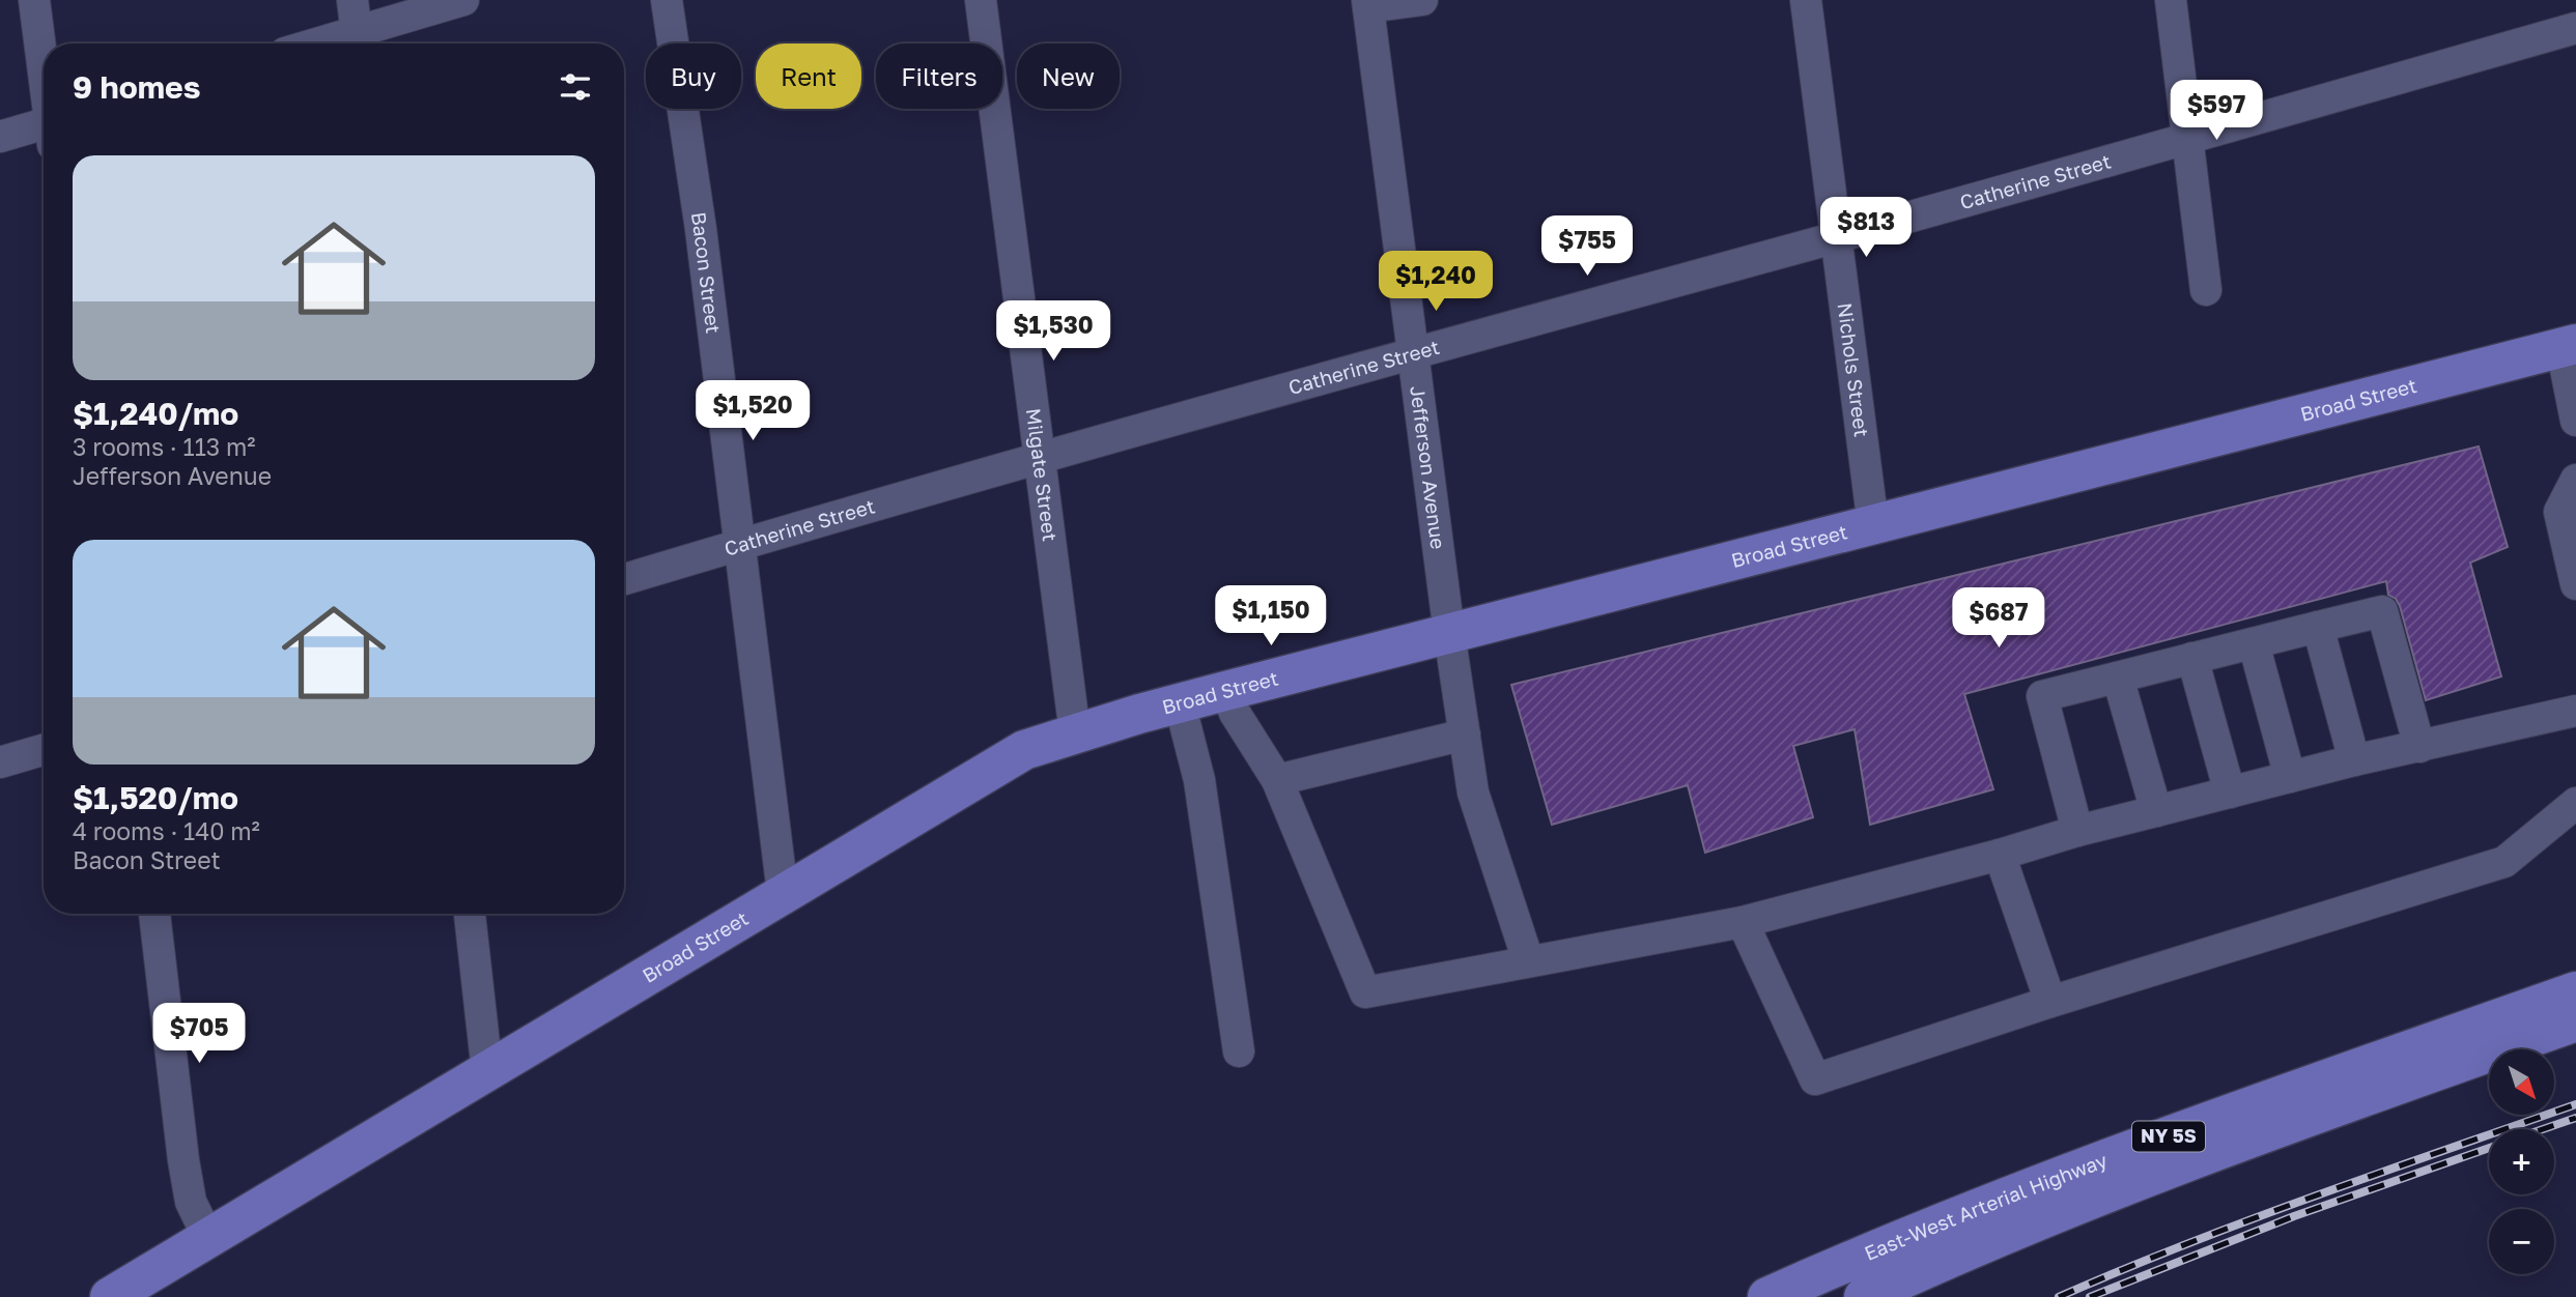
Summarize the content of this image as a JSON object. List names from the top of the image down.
{
  "streets": {
    "main road": ["Broad Street", "NY 5S", "East-West Arterial Highway"],
    "street": [
      "Catherine Street",
      "Bacon Street",
      "Nichols Street",
      "Jefferson Avenue",
      "Milgate Street"
    ]
  },
  "crossings": [
    ["Catherine Street", "Bacon Street"],
    ["Catherine Street", "Nichols Street"],
    ["Catherine Street", "Jefferson Avenue"],
    ["Catherine Street", "Milgate Street"],
    ["Bacon Street", "Broad Street"],
    ["Nichols Street", "Broad Street"],
    ["Broad Street", "Jefferson Avenue"],
    ["Broad Street", "Milgate Street"]
  ],
  "north": "bottom right",
  "page": {
    "chip": [
      "Buy",
      "Rent",
      "Filters",
      "New"
    ],
    "heading": "9 homes",
    "price": [
      "$597",
      "$813",
      "$755",
      "$1,240",
      "$1,530",
      "$1,520",
      "$1,150",
      "$687",
      "$705"
    ],
    "list": [
      {
        "name": "$1,240/mo",
        "note": "3 rooms · 113 m² · Jefferson Avenue"
      },
      {
        "name": "$1,520/mo",
        "note": "4 rooms · 140 m² · Bacon Street"
      }
    ],
    "map_buttons": ["+", "−"]
  }
}
